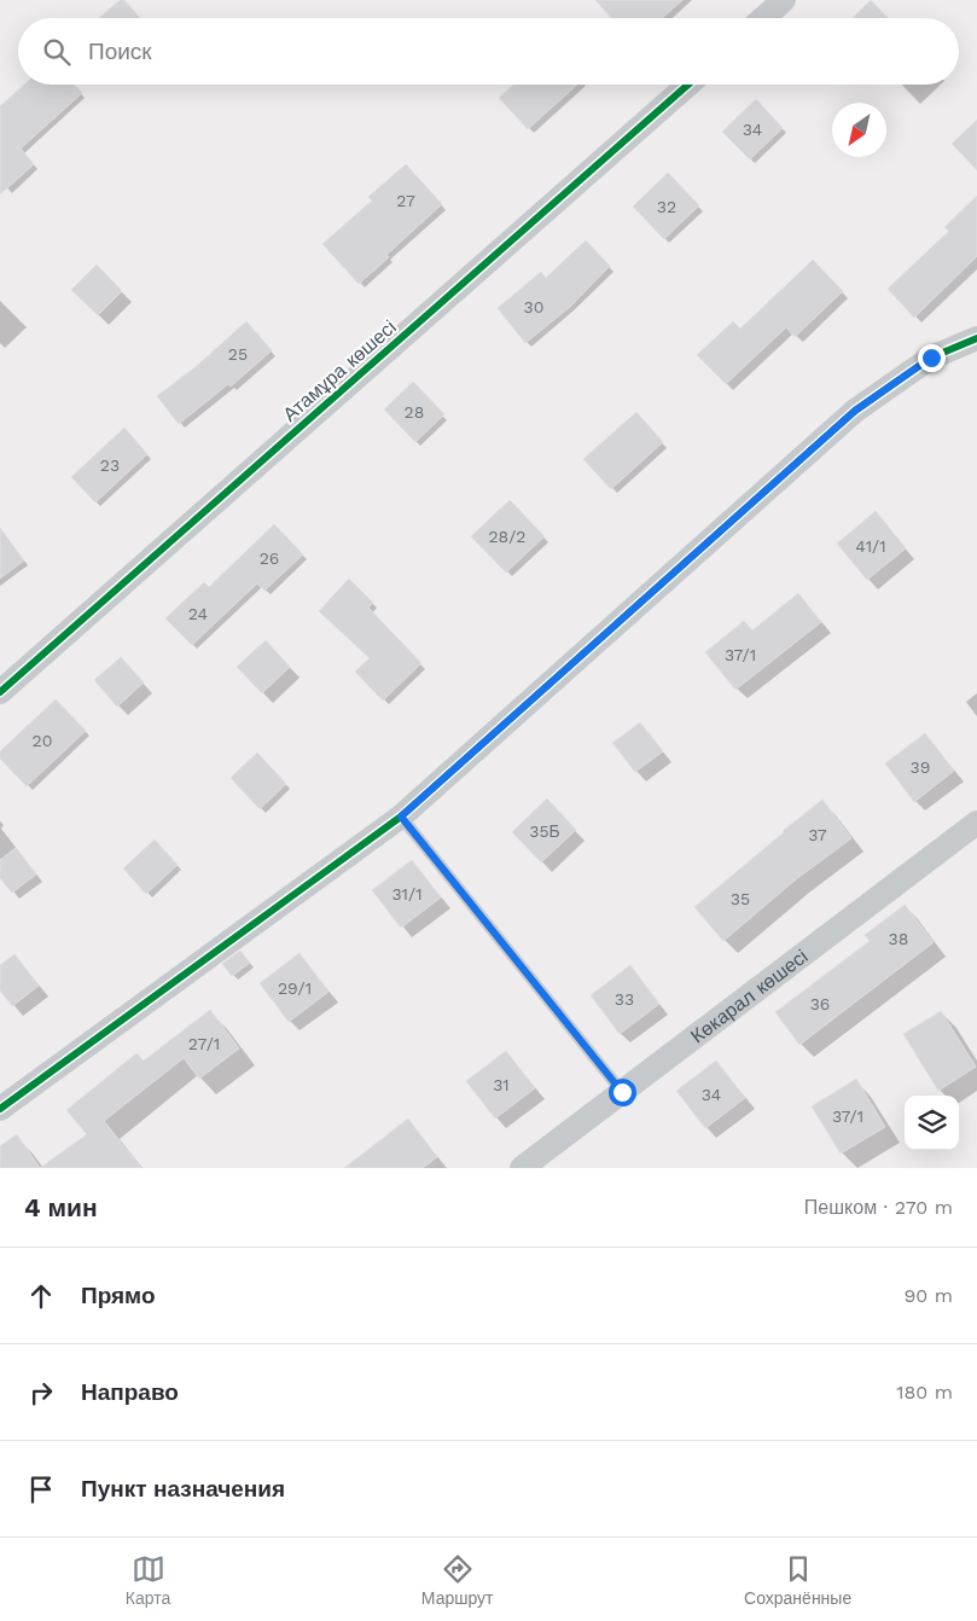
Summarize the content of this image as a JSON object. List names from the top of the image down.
{
  "streets": {
    "street": ["Атамұра көшесі", "Көкарал көшесі"]
  },
  "house_numbers": [
    "34",
    "27",
    "32",
    "30",
    "25",
    "28",
    "23",
    "28/2",
    "41/1",
    "26",
    "24",
    "37/1",
    "20",
    "39",
    "35Б",
    "37",
    "31/1",
    "35",
    "38",
    "29/1",
    "33",
    "36",
    "27/1",
    "31",
    "34",
    "37/1"
  ],
  "north": "bottom left",
  "page": {
    "search": "Поиск",
    "heading": ["4 мин", "Пешком · 270 m"],
    "list": [
      ["Прямо", "90 m"],
      ["Направо", "180 m"],
      "Пункт назначения"
    ],
    "nav": ["Карта", "Маршрут", "Сохранённые"]
  }
}
